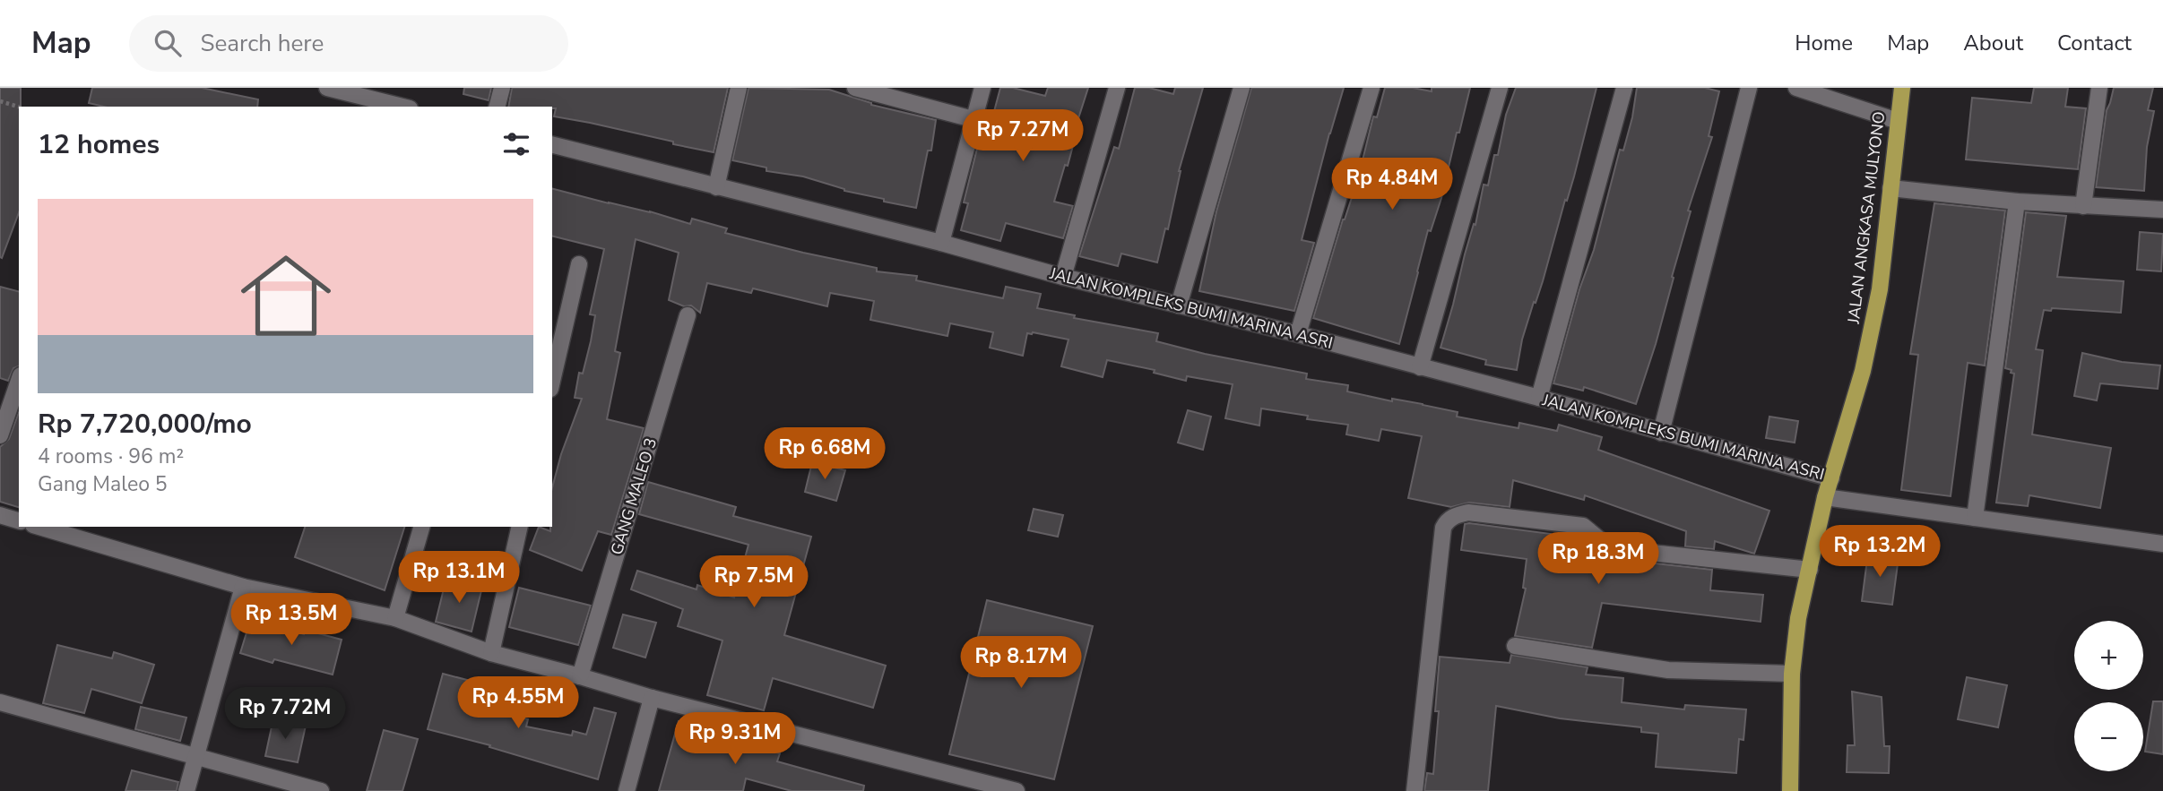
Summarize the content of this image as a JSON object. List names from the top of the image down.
{
  "streets": {
    "main road": ["JALAN ANGKASA MULYONO"],
    "street": ["JALAN KOMPLEKS BUMI MARINA ASRI", "GANG MALEO 3"]
  },
  "crossings": [
    ["JALAN ANGKASA MULYONO", "JALAN KOMPLEKS BUMI MARINA ASRI"]
  ],
  "page": {
    "header": "Map",
    "search": "Search here",
    "nav": [
      "Home",
      "Map",
      "About",
      "Contact"
    ],
    "heading": "12 homes",
    "price": [
      "Rp 7.27M",
      "Rp 4.84M",
      "Rp 6.68M",
      "Rp 13.2M",
      "Rp 18.3M",
      "Rp 13.1M",
      "Rp 7.5M",
      "Rp 13.5M",
      "Rp 8.17M",
      "Rp 4.55M",
      "Rp 7.72M",
      "Rp 9.31M"
    ],
    "list": [
      {
        "name": "Rp 7,720,000/mo",
        "note": "4 rooms · 96 m² · Gang Maleo 5"
      }
    ],
    "map_buttons": ["+", "−"]
  }
}
